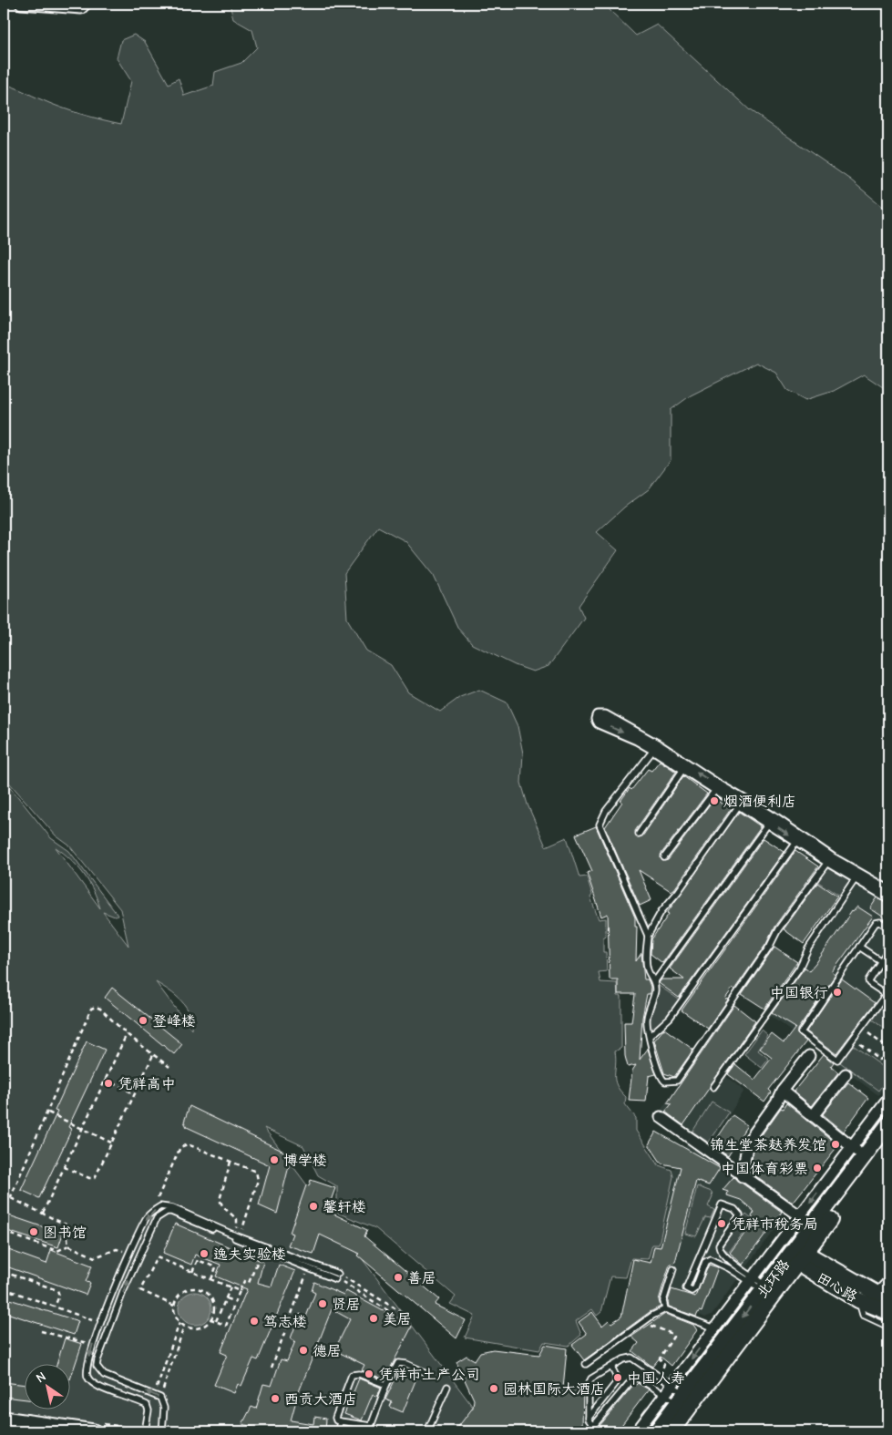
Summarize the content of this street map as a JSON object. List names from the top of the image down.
{
  "streets": {
    "main road": ["北环路", "田心路"]
  },
  "crossings": [
    ["北环路", "田心路"]
  ],
  "places": [
    "烟酒便利店",
    "中国银行",
    "登峰楼",
    "凭祥高中",
    "锦生堂茶麸养发馆",
    "博学楼",
    "中国体育彩票",
    "馨轩楼",
    "凭祥市税务局",
    "图书馆",
    "逸夫实验楼",
    "善居",
    "贤居",
    "美居",
    "笃志楼",
    "德居",
    "凭祥市土产公司",
    "中国人寿",
    "园林国际大酒店",
    "西贡大酒店"
  ],
  "north": "top left"
}
